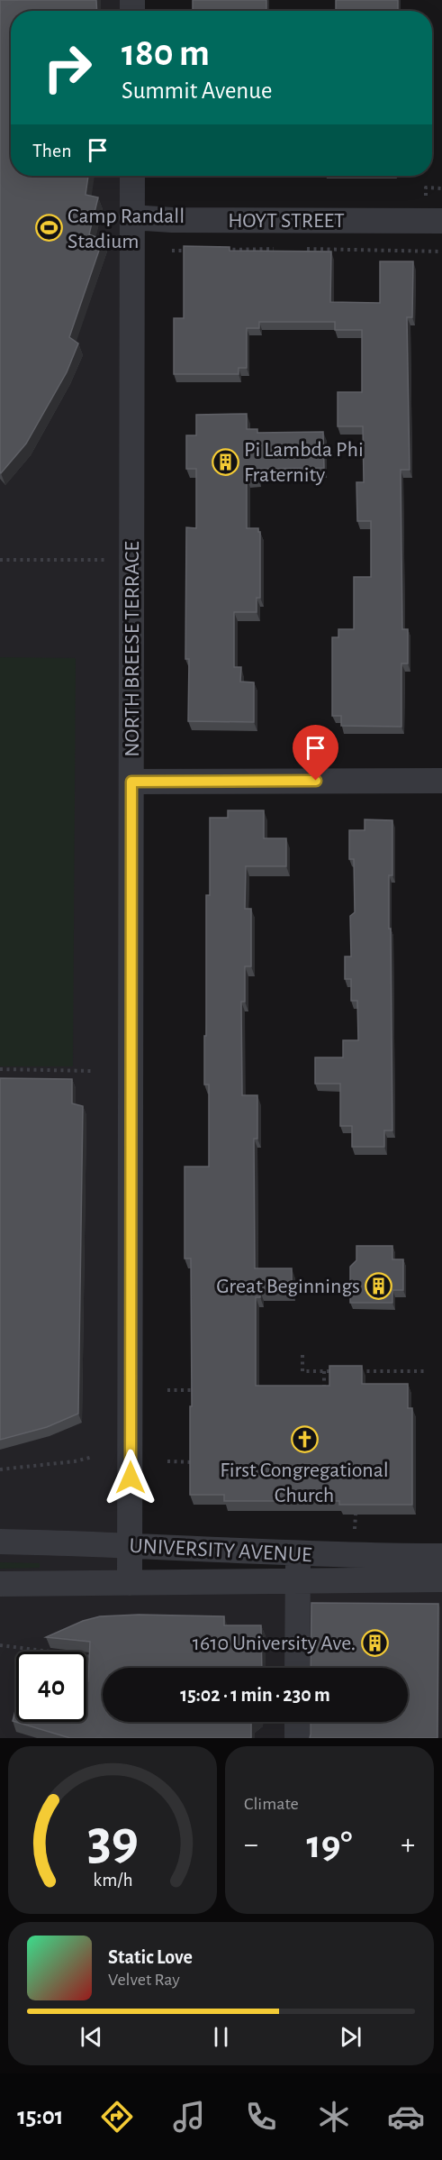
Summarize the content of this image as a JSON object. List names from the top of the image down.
{
  "streets": {
    "street": ["HOYT STREET", "NORTH BREESE TERRACE", "UNIVERSITY AVENUE"]
  },
  "crossings": [
    ["HOYT STREET", "NORTH BREESE TERRACE"],
    ["NORTH BREESE TERRACE", "UNIVERSITY AVENUE"]
  ],
  "places": {
    "sports": ["Camp Randall Stadium"],
    "building": ["Pi Lambda Phi Fraternity", "Great Beginnings", "1610 University Ave."],
    "church": ["First Congregational Church"]
  },
  "page": {
    "turn": ["180 m", "Summit Avenue"],
    "then": "Then",
    "limit": "40",
    "trip": "15:02 · 1 min · 230 m",
    "tile": "Climate",
    "heat": ["−", "19°", "+"],
    "song": ["Static Love", "Velvet Ray"],
    "tabs": "15:01",
    "gauge": ["39", "km/h"]
  }
}
